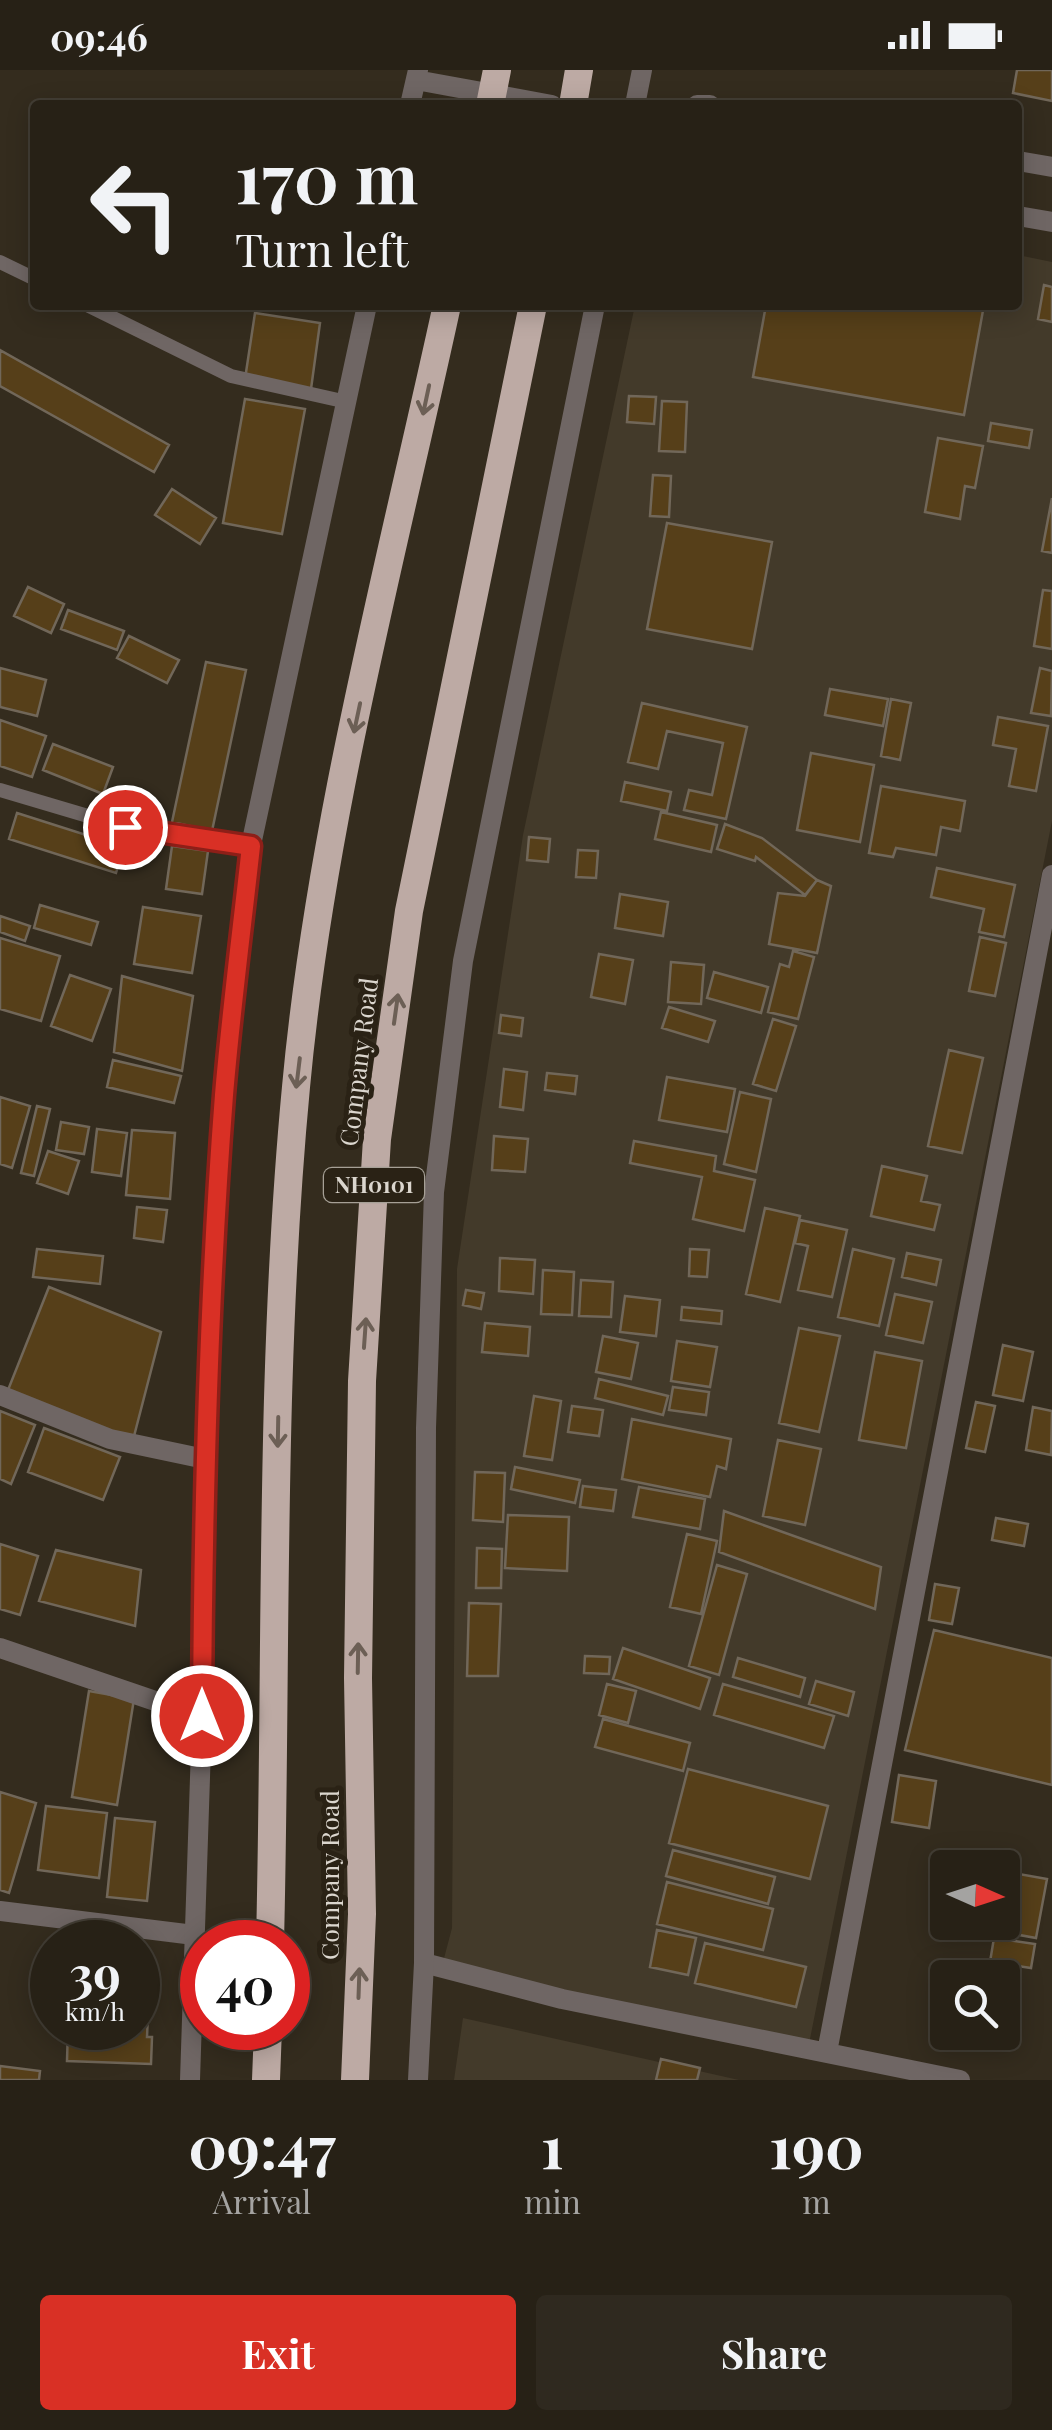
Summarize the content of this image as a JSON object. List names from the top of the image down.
{
  "streets": {
    "highway": ["Company Road", "NH0101"]
  },
  "north": "right",
  "page": {
    "status": "09:46",
    "turn": ["170 m", "Turn left"],
    "speed": "39 km/h",
    "limit": "40",
    "eta": [
      "09:47",
      "Arrival",
      "1",
      "min",
      "190",
      "m"
    ],
    "buttons": ["Exit", "Share"]
  }
}
